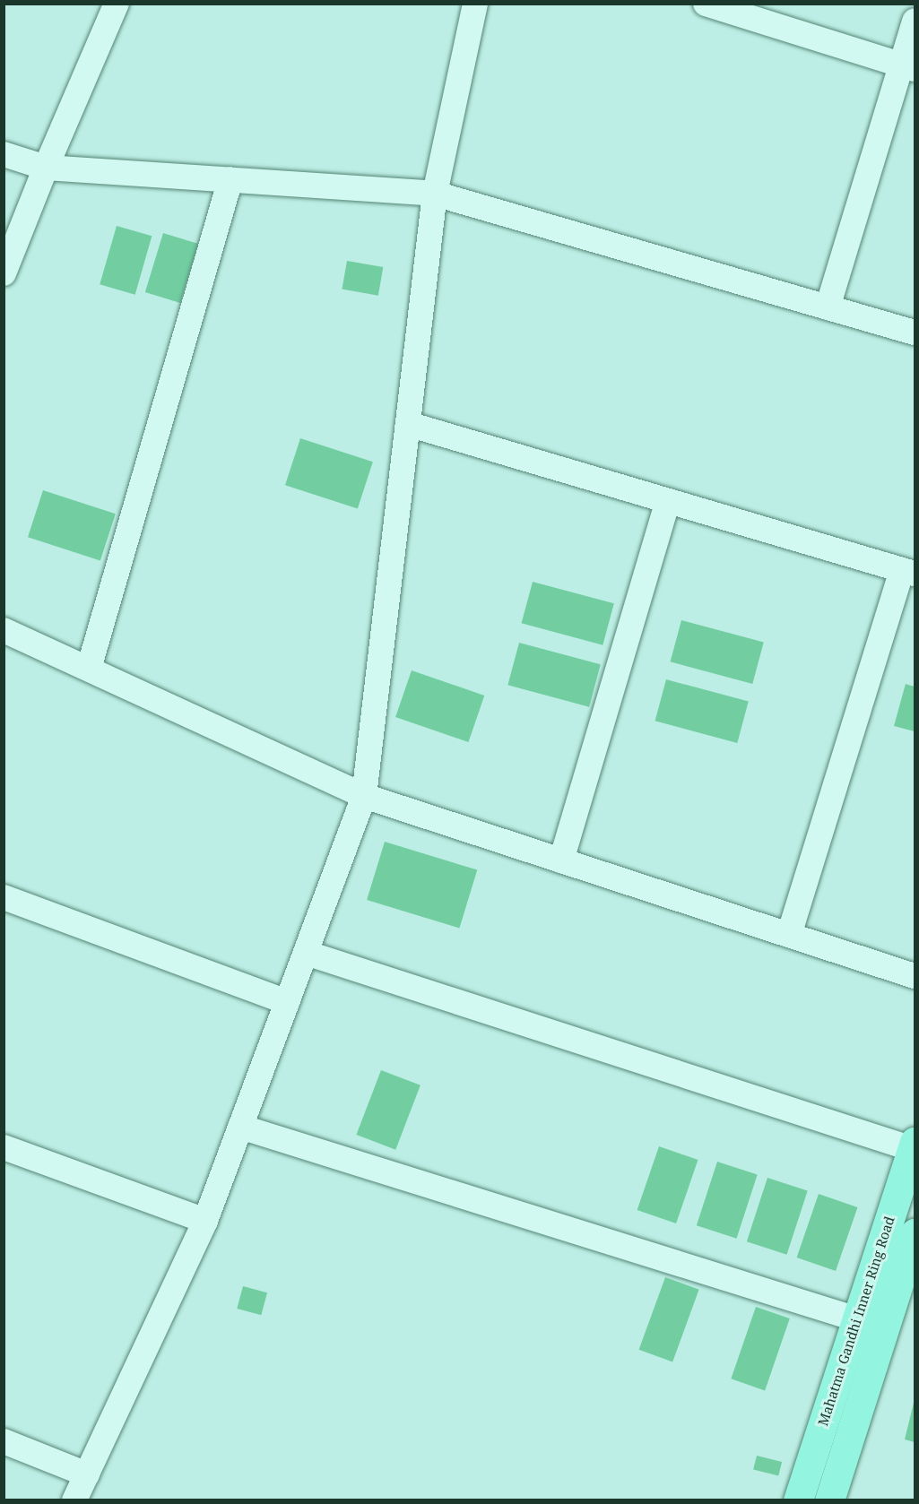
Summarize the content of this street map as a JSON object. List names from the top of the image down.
{
  "streets": {
    "main road": ["Mahatma Gandhi Inner Ring Road"]
  }
}
